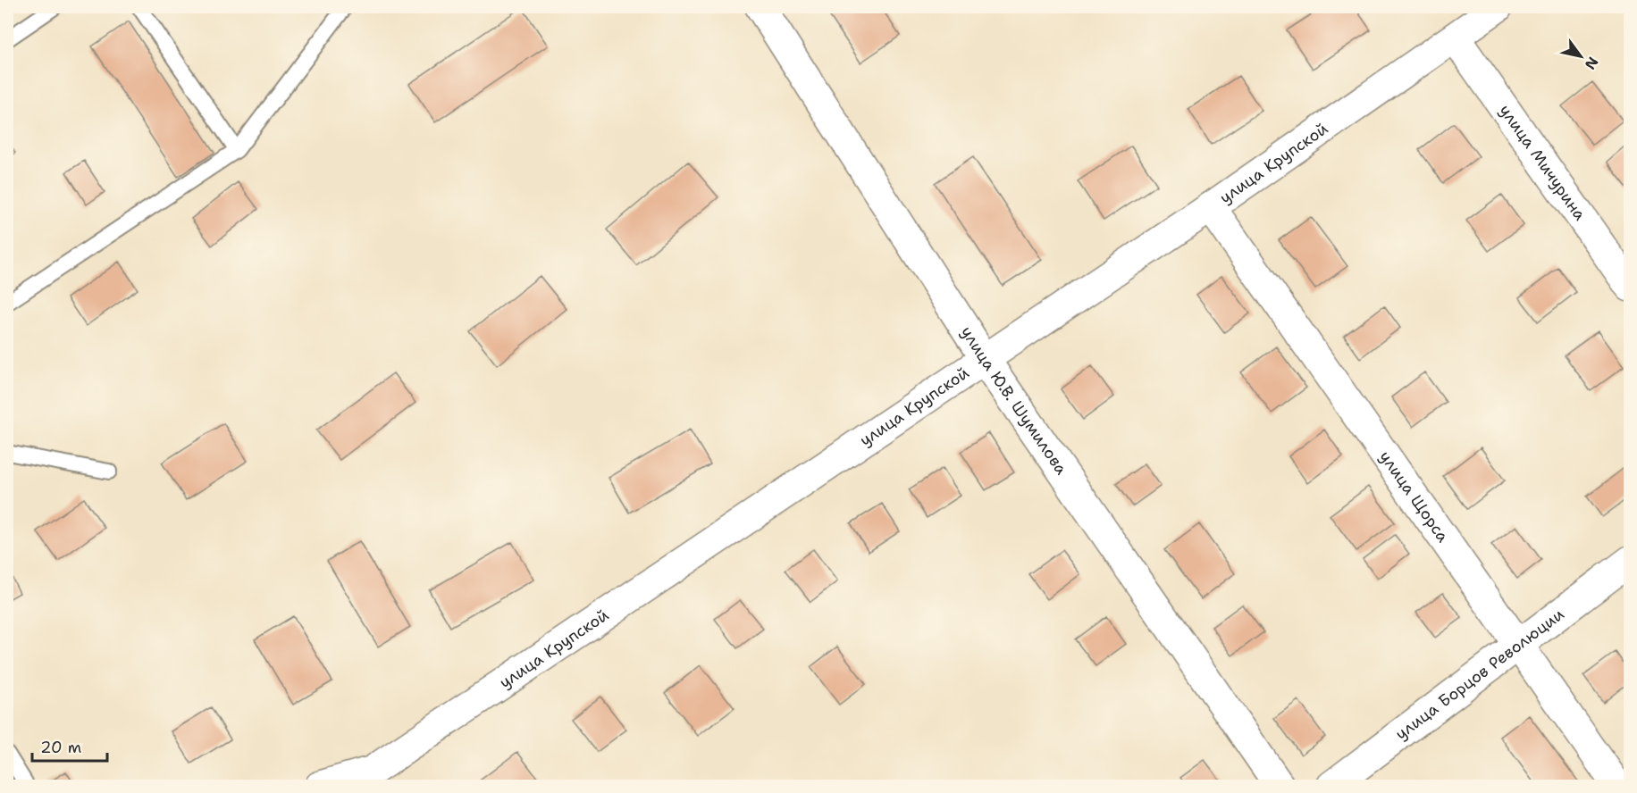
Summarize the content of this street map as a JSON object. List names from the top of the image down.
{
  "streets": {
    "street": [
      "улица Мичурина",
      "улица Крупской",
      "улица Ю.В. Шумилова",
      "улица Щорса",
      "улица Борцов Революции"
    ]
  },
  "crossings": [
    ["улица Мичурина", "улица Крупской"],
    ["улица Крупской", "улица Ю.В. Шумилова"],
    ["улица Крупской", "улица Щорса"],
    ["улица Щорса", "улица Борцов Революции"]
  ],
  "scale_bar": "20 m",
  "north": "bottom right"
}
